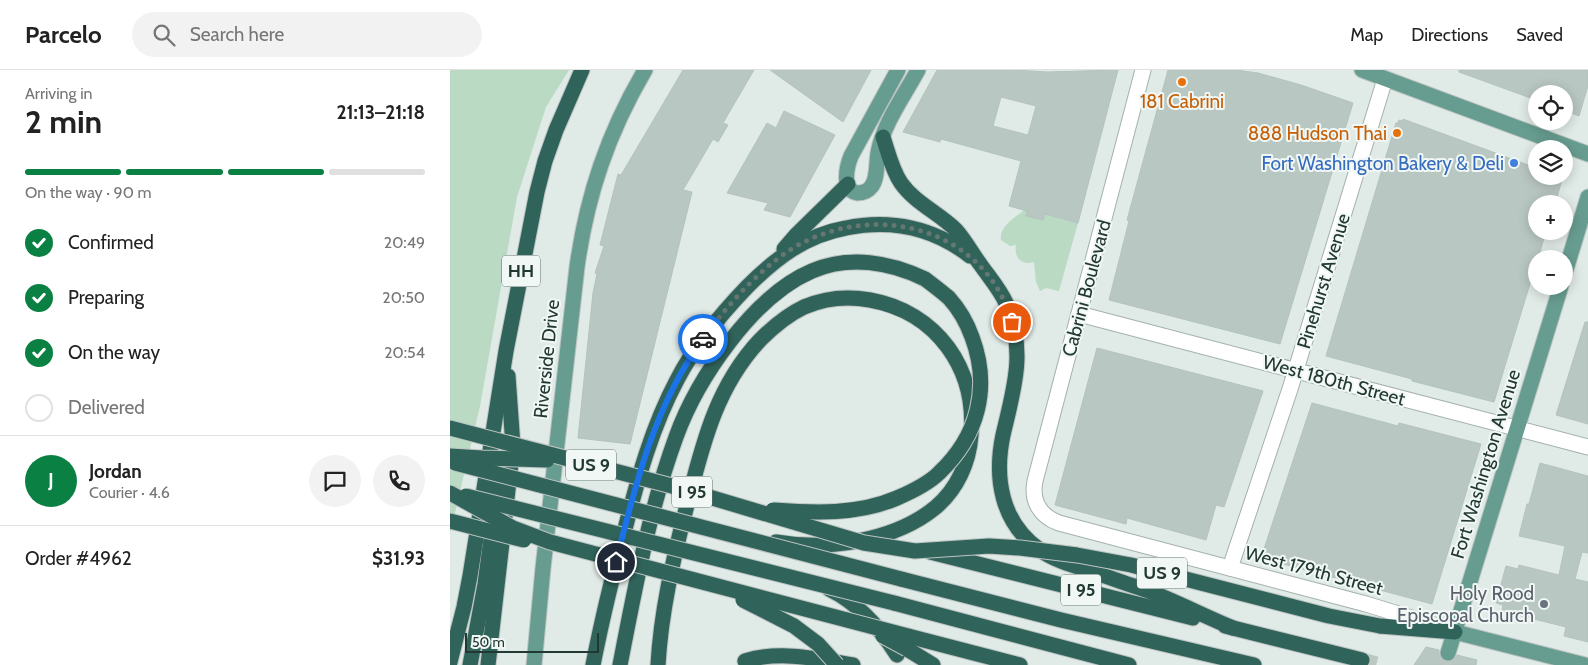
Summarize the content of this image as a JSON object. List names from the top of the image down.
{
  "streets": {
    "highway": ["HH", "US 9", "I 95"],
    "main road": ["Riverside Drive", "Fort Washington Avenue", "West 179th Street"],
    "street": ["Pinehurst Avenue", "Cabrini Boulevard", "West 180th Street"]
  },
  "crossings": [
    ["Pinehurst Avenue", "West 180th Street"],
    ["Pinehurst Avenue", "West 179th Street"],
    ["Cabrini Boulevard", "West 180th Street"],
    ["Cabrini Boulevard", "West 179th Street"],
    ["West 180th Street", "Fort Washington Avenue"],
    ["Fort Washington Avenue", "US 9"],
    ["Fort Washington Avenue", "West 179th Street"],
    ["US 9", "West 179th Street"]
  ],
  "places": [
    "181 Cabrini",
    "888 Hudson Thai",
    "Fort Washington Bakery & Deli",
    "Holy Rood Episcopal Church"
  ],
  "scale_bar": "50 m",
  "page": {
    "header": "Parcelo",
    "search": "Search here",
    "nav": ["Map", "Directions", "Saved"],
    "heading": ["2 min", "Arriving in", "21:13–21:18"],
    "panel": [
      "Jordan",
      "Courier · 4.6",
      "Order #4962",
      "$31.93"
    ],
    "map_buttons": ["+", "−"],
    "bar": "On the way · 90 m",
    "list": [
      ["Confirmed", "20:49"],
      ["Preparing", "20:50"],
      ["On the way", "20:54"],
      "Delivered"
    ],
    "round": "J",
    "scale": "50 m"
  }
}
